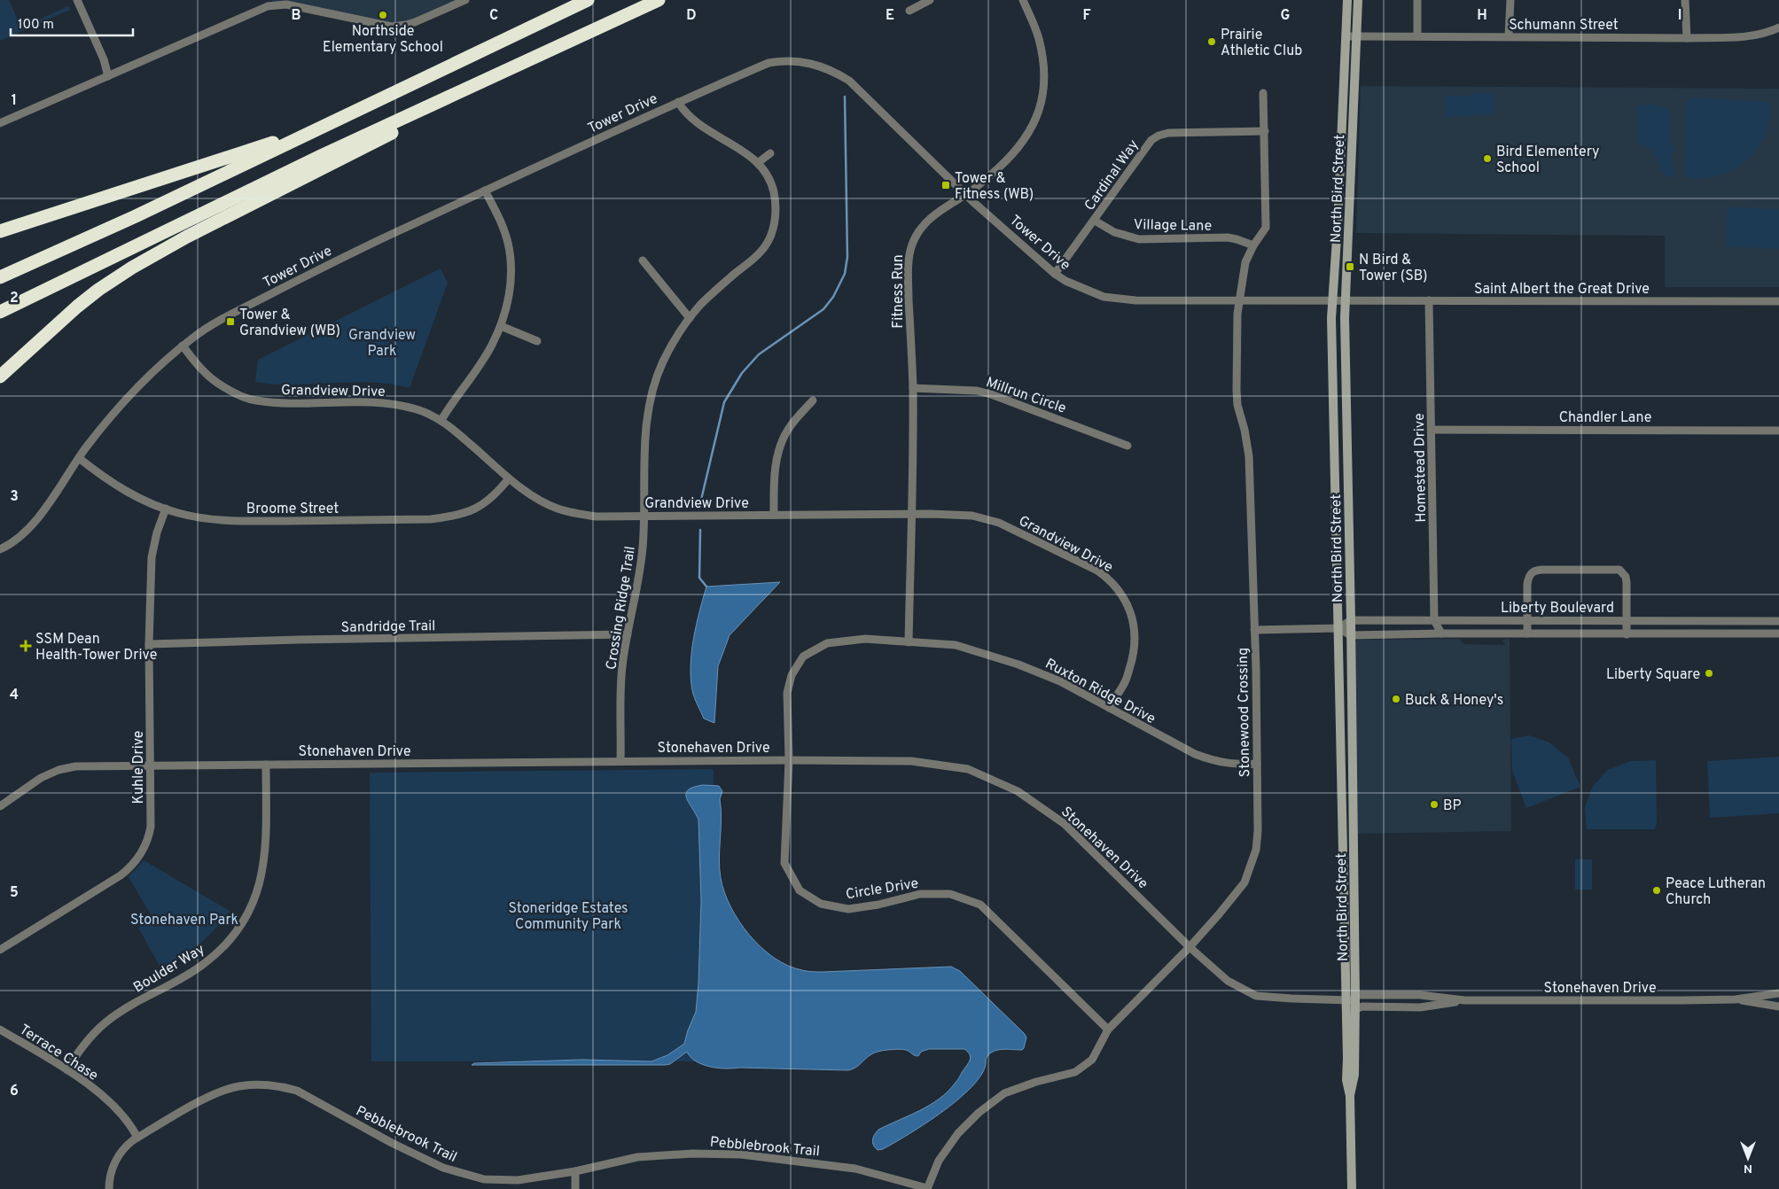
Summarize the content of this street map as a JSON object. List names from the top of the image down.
{
  "streets": {
    "street": [
      "Schumann Street",
      "Tower Drive",
      "Cardinal Way",
      "North Bird Street",
      "Village Lane",
      "Saint Albert the Great Drive",
      "Fitness Run",
      "Grandview Drive",
      "Millrun Circle",
      "Chandler Lane",
      "Homestead Drive",
      "Broome Street",
      "Liberty Boulevard",
      "Crossing Ridge Trail",
      "Sandridge Trail",
      "Ruxton Ridge Drive",
      "Stonewood Crossing",
      "Stonehaven Drive",
      "Kuhle Drive",
      "Circle Drive",
      "Boulder Way",
      "Terrace Chase",
      "Pebblebrook Trail"
    ]
  },
  "crossings": [
    ["Schumann Street", "North Bird Street"],
    ["Tower Drive", "Cardinal Way"],
    ["Tower Drive", "North Bird Street"],
    ["Tower Drive", "Saint Albert the Great Drive"],
    ["Tower Drive", "Fitness Run"],
    ["Tower Drive", "Grandview Drive"],
    ["Tower Drive", "Broome Street"],
    ["Tower Drive", "Crossing Ridge Trail"],
    ["Tower Drive", "Stonewood Crossing"],
    ["Cardinal Way", "Village Lane"],
    ["Cardinal Way", "Stonewood Crossing"],
    ["North Bird Street", "Saint Albert the Great Drive"],
    ["North Bird Street", "Liberty Boulevard"],
    ["North Bird Street", "Stonehaven Drive"],
    ["Village Lane", "Stonewood Crossing"],
    ["Saint Albert the Great Drive", "Homestead Drive"],
    ["Fitness Run", "Grandview Drive"],
    ["Fitness Run", "Millrun Circle"],
    ["Fitness Run", "Ruxton Ridge Drive"],
    ["Grandview Drive", "Broome Street"],
    ["Grandview Drive", "Crossing Ridge Trail"],
    ["Grandview Drive", "Ruxton Ridge Drive"],
    ["Chandler Lane", "Homestead Drive"],
    ["Homestead Drive", "Liberty Boulevard"],
    ["Broome Street", "Kuhle Drive"],
    ["Crossing Ridge Trail", "Sandridge Trail"],
    ["Crossing Ridge Trail", "Stonehaven Drive"],
    ["Sandridge Trail", "Kuhle Drive"],
    ["Ruxton Ridge Drive", "Stonewood Crossing"],
    ["Ruxton Ridge Drive", "Stonehaven Drive"],
    ["Ruxton Ridge Drive", "Circle Drive"],
    ["Stonewood Crossing", "Stonehaven Drive"],
    ["Stonewood Crossing", "Circle Drive"],
    ["Stonewood Crossing", "Pebblebrook Trail"],
    ["Stonehaven Drive", "Kuhle Drive"],
    ["Stonehaven Drive", "Circle Drive"],
    ["Stonehaven Drive", "Boulder Way"],
    ["Boulder Way", "Terrace Chase"],
    ["Terrace Chase", "Pebblebrook Trail"]
  ],
  "parks": ["Grandview Park", "Stoneridge Estates Community Park", "Stonehaven Park"],
  "places": {
    "other": [
      "Northside Elementary School",
      "Prairie Athletic Club",
      "Bird Elementery School",
      "Liberty Square",
      "Buck & Honey's",
      "BP",
      "Peace Lutheran Church"
    ],
    "transit": ["Tower & Fitness (WB)", "N Bird & Tower (SB)", "Tower & Grandview (WB)"],
    "health": ["SSM Dean Health-Tower Drive"]
  },
  "scale_bar": "100 m",
  "north": "bottom",
  "grid": {
    "columns": [
      "B",
      "C",
      "D",
      "E",
      "F",
      "G",
      "H",
      "I"
    ],
    "rows": [
      "1",
      "2",
      "3",
      "4",
      "5",
      "6"
    ]
  }
}
